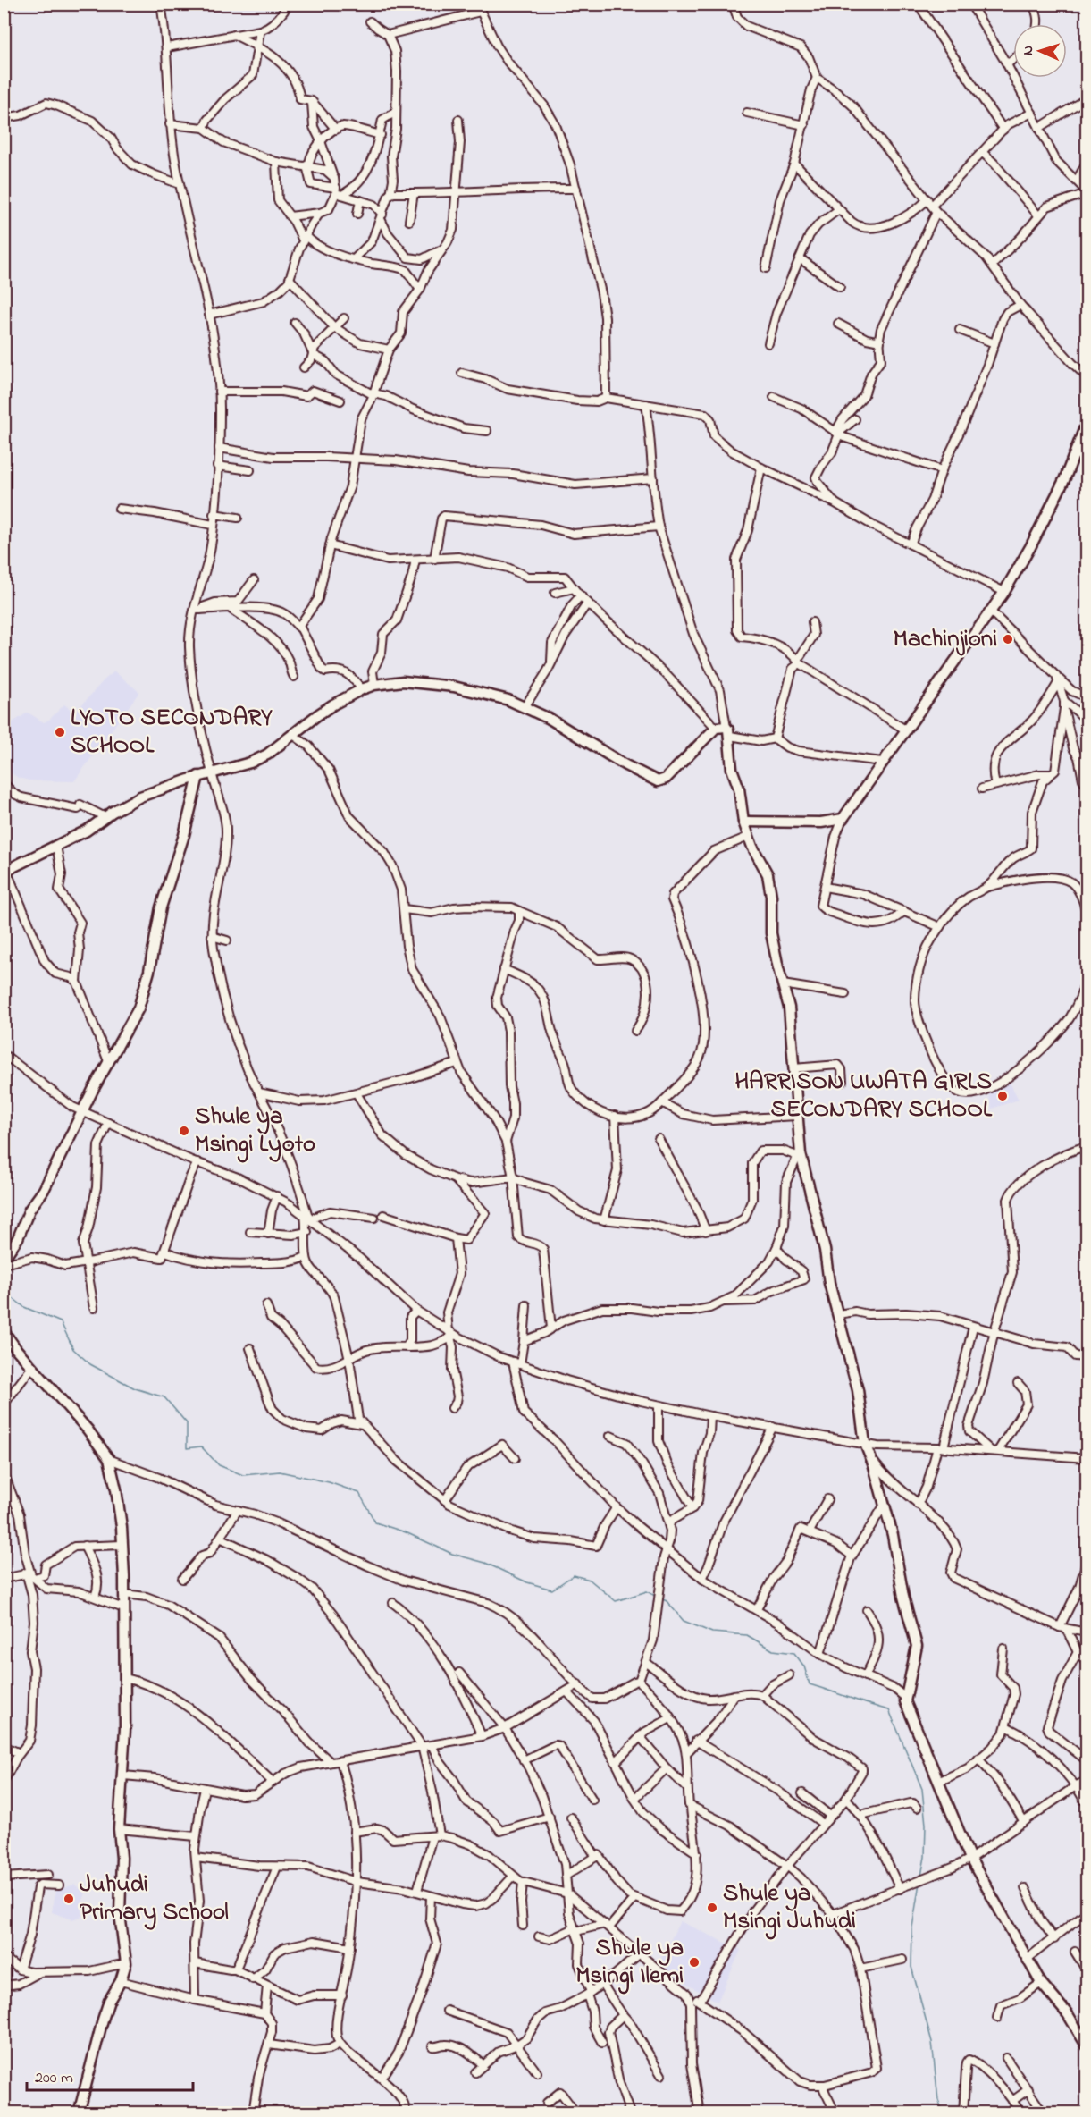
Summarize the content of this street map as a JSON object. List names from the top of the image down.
{
  "places": [
    "Machinjioni",
    "LYOTO SECONDARY SCHOOL",
    "HARRISON UWATA GIRLS SECONDARY SCHOOL",
    "Shule ya Msingi Lyoto",
    "Juhudi Primary School",
    "Shule ya Msingi Juhudi",
    "Shule ya Msingi Ilemi"
  ],
  "scale_bar": "200 m",
  "north": "left"
}
